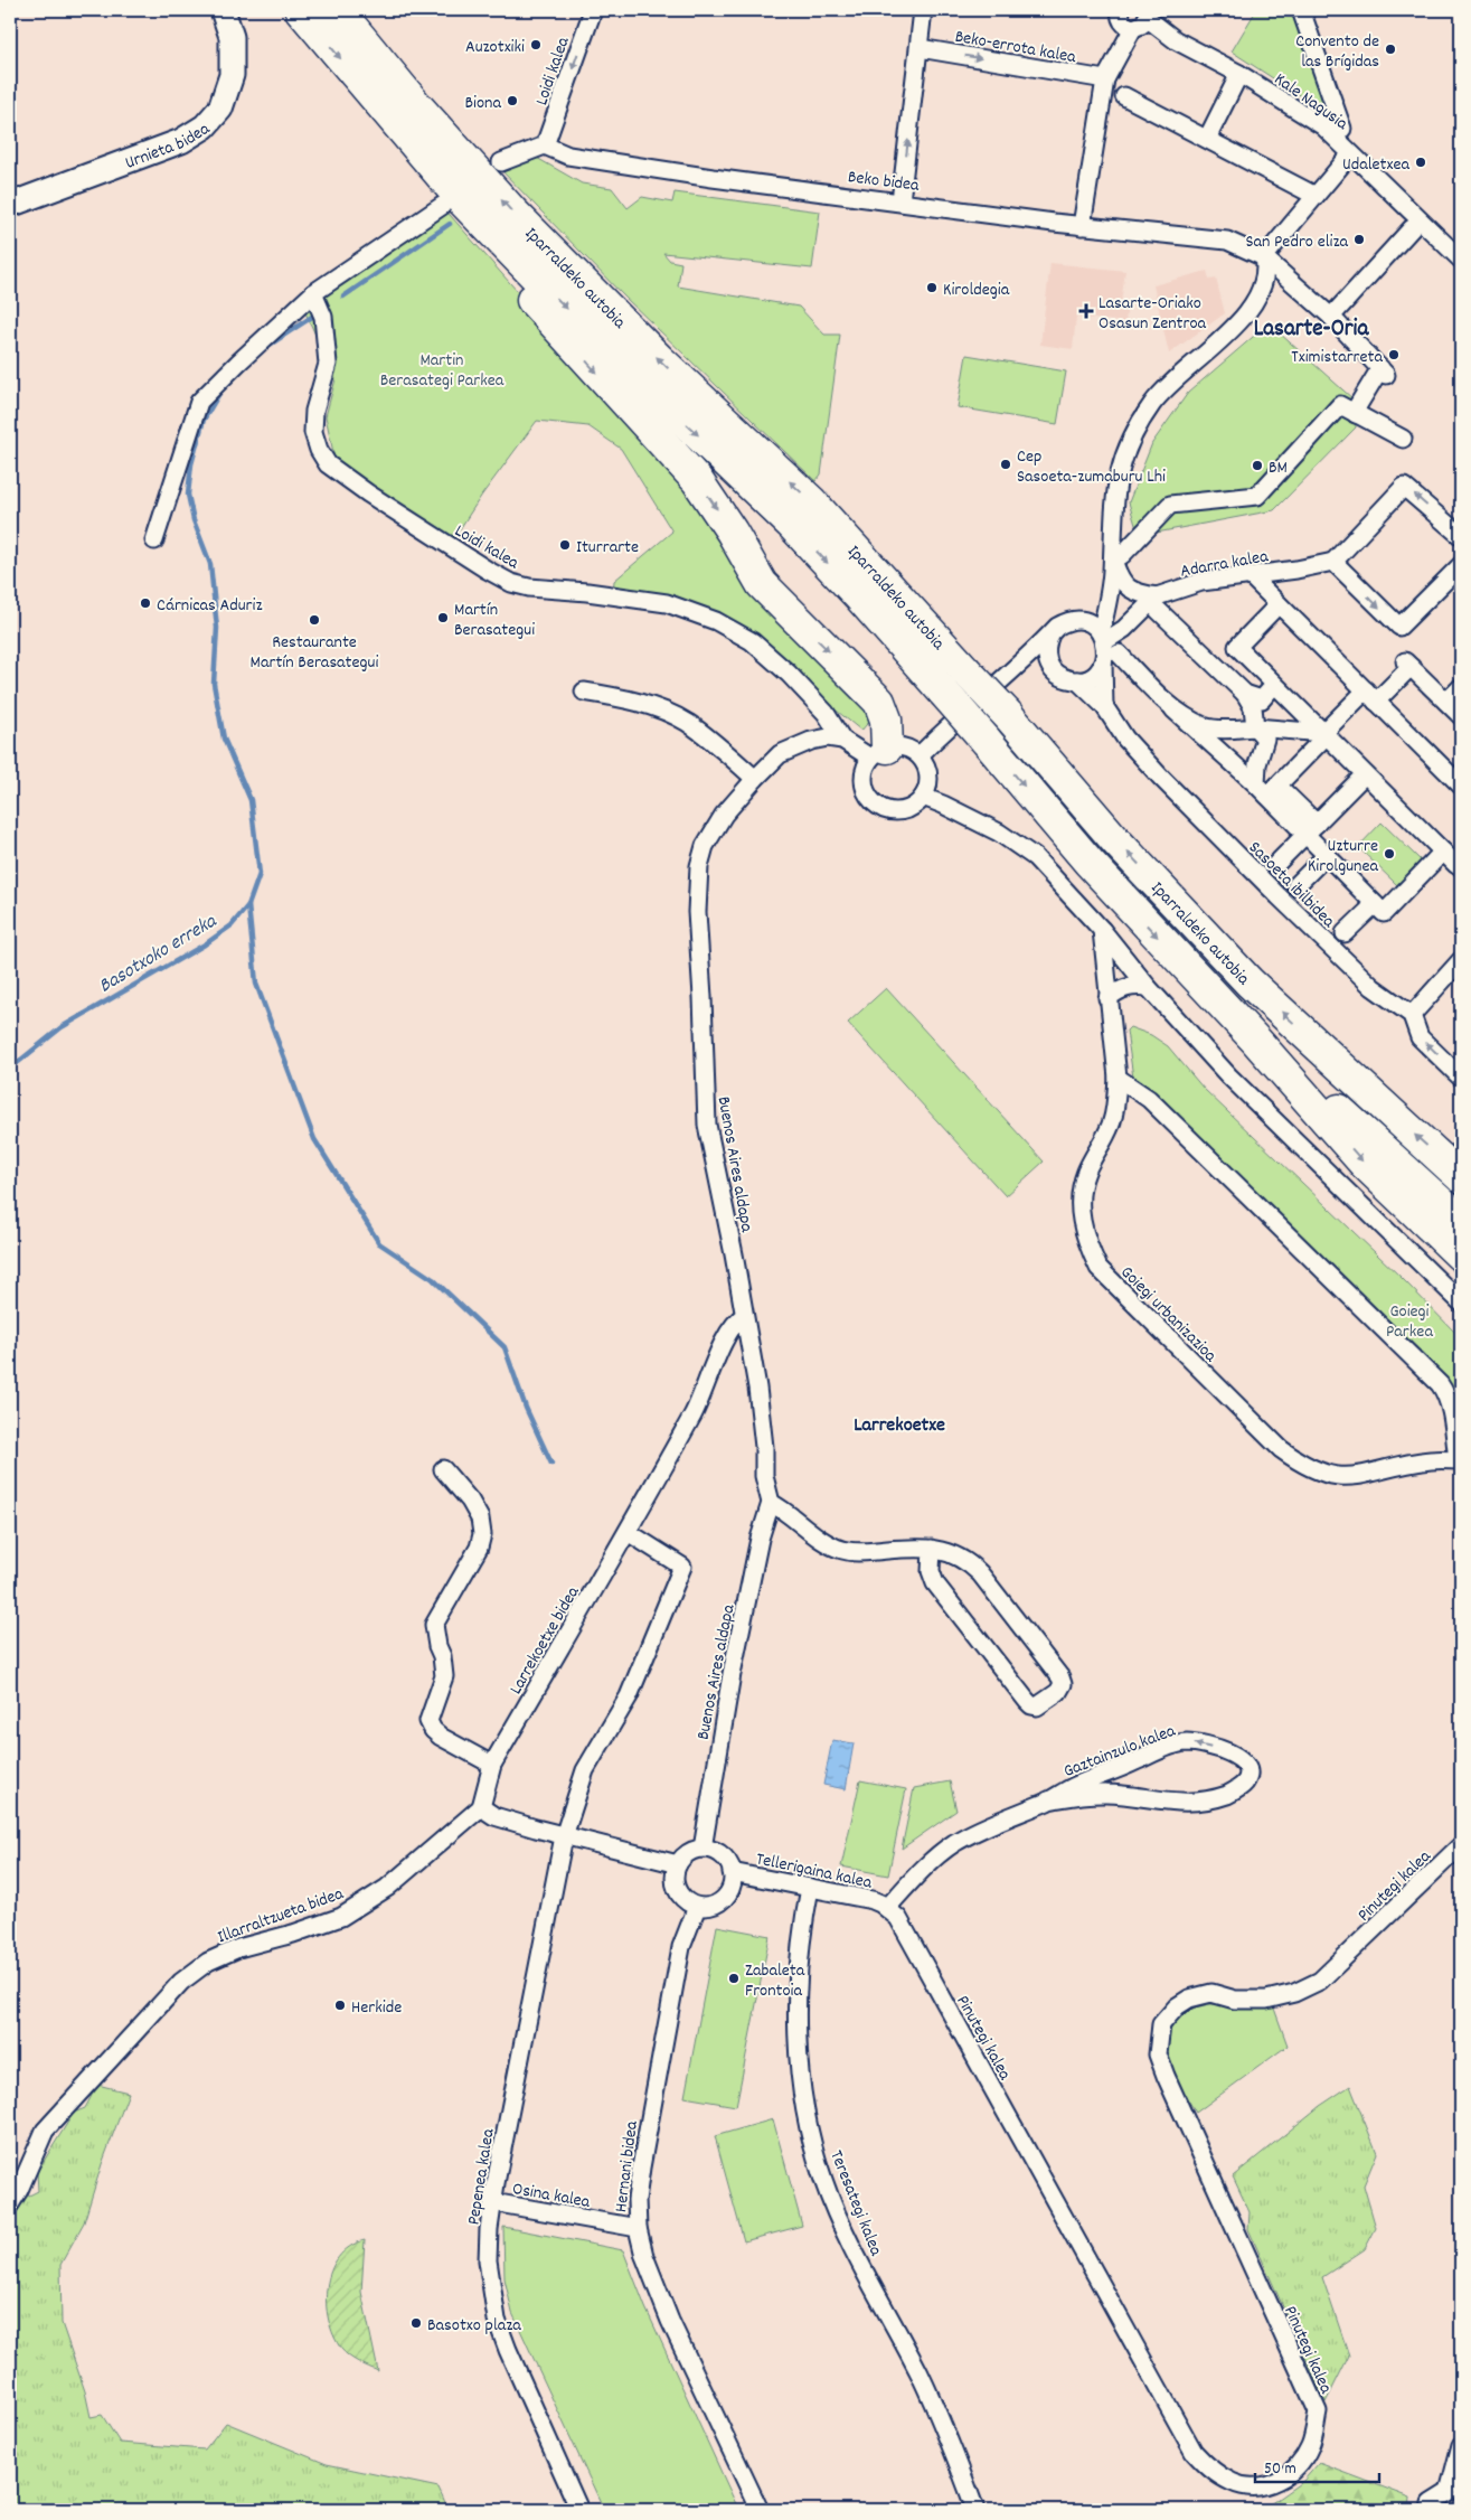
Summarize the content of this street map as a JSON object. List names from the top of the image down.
{
  "streets": {
    "highway": ["Iparraldeko autobia"],
    "street": [
      "Beko-errota kalea",
      "Loidi kalea",
      "Kale Nagusia",
      "Urnieta bidea",
      "Beko bidea",
      "Adarra kalea",
      "Sasoeta ibilbidea",
      "Buenos Aires aldapa",
      "Goiegi urbanizazioa",
      "Larrekoetxe bidea",
      "Gaztainzulo kalea",
      "Tellerigaina kalea",
      "Pinutegi kalea",
      "Illarraltzueta bidea",
      "Hernani bidea",
      "Pepenea kalea",
      "Osina kalea",
      "Teresategi kalea"
    ]
  },
  "crossings": [
    ["Loidi kalea", "Beko bidea"],
    ["Adarra kalea", "Sasoeta ibilbidea"],
    ["Buenos Aires aldapa", "Larrekoetxe bidea"],
    ["Buenos Aires aldapa", "Tellerigaina kalea"],
    ["Buenos Aires aldapa", "Hernani bidea"],
    ["Larrekoetxe bidea", "Illarraltzueta bidea"],
    ["Larrekoetxe bidea", "Pepenea kalea"],
    ["Gaztainzulo kalea", "Tellerigaina kalea"],
    ["Gaztainzulo kalea", "Pinutegi kalea"],
    ["Tellerigaina kalea", "Pinutegi kalea"],
    ["Tellerigaina kalea", "Hernani bidea"],
    ["Tellerigaina kalea", "Teresategi kalea"],
    ["Hernani bidea", "Osina kalea"],
    ["Pepenea kalea", "Osina kalea"]
  ],
  "one_way": ["Beko-errota kalea"],
  "districts": ["Lasarte-Oria", "Larrekoetxe"],
  "water": ["Basotxoko erreka"],
  "parks": ["Martin Berasategi Parkea", "Goiegi Parkea"],
  "places": {
    "other": [
      "Auzotxiki",
      "Convento de las Brígidas",
      "Biona",
      "Udaletxea",
      "San Pedro eliza",
      "Kiroldegia",
      "Tximistarreta",
      "Cep Sasoeta-zumaburu Lhi",
      "BM",
      "Iturrarte",
      "Cárnicas Aduriz",
      "Martín Berasategui",
      "Restaurante Martín Berasategui",
      "Uzturre Kirolgunea",
      "Zabaleta Frontoia",
      "Herkide",
      "Basotxo plaza"
    ],
    "health": ["Lasarte-Oriako Osasun Zentroa"]
  },
  "scale_bar": "50 m"
}
